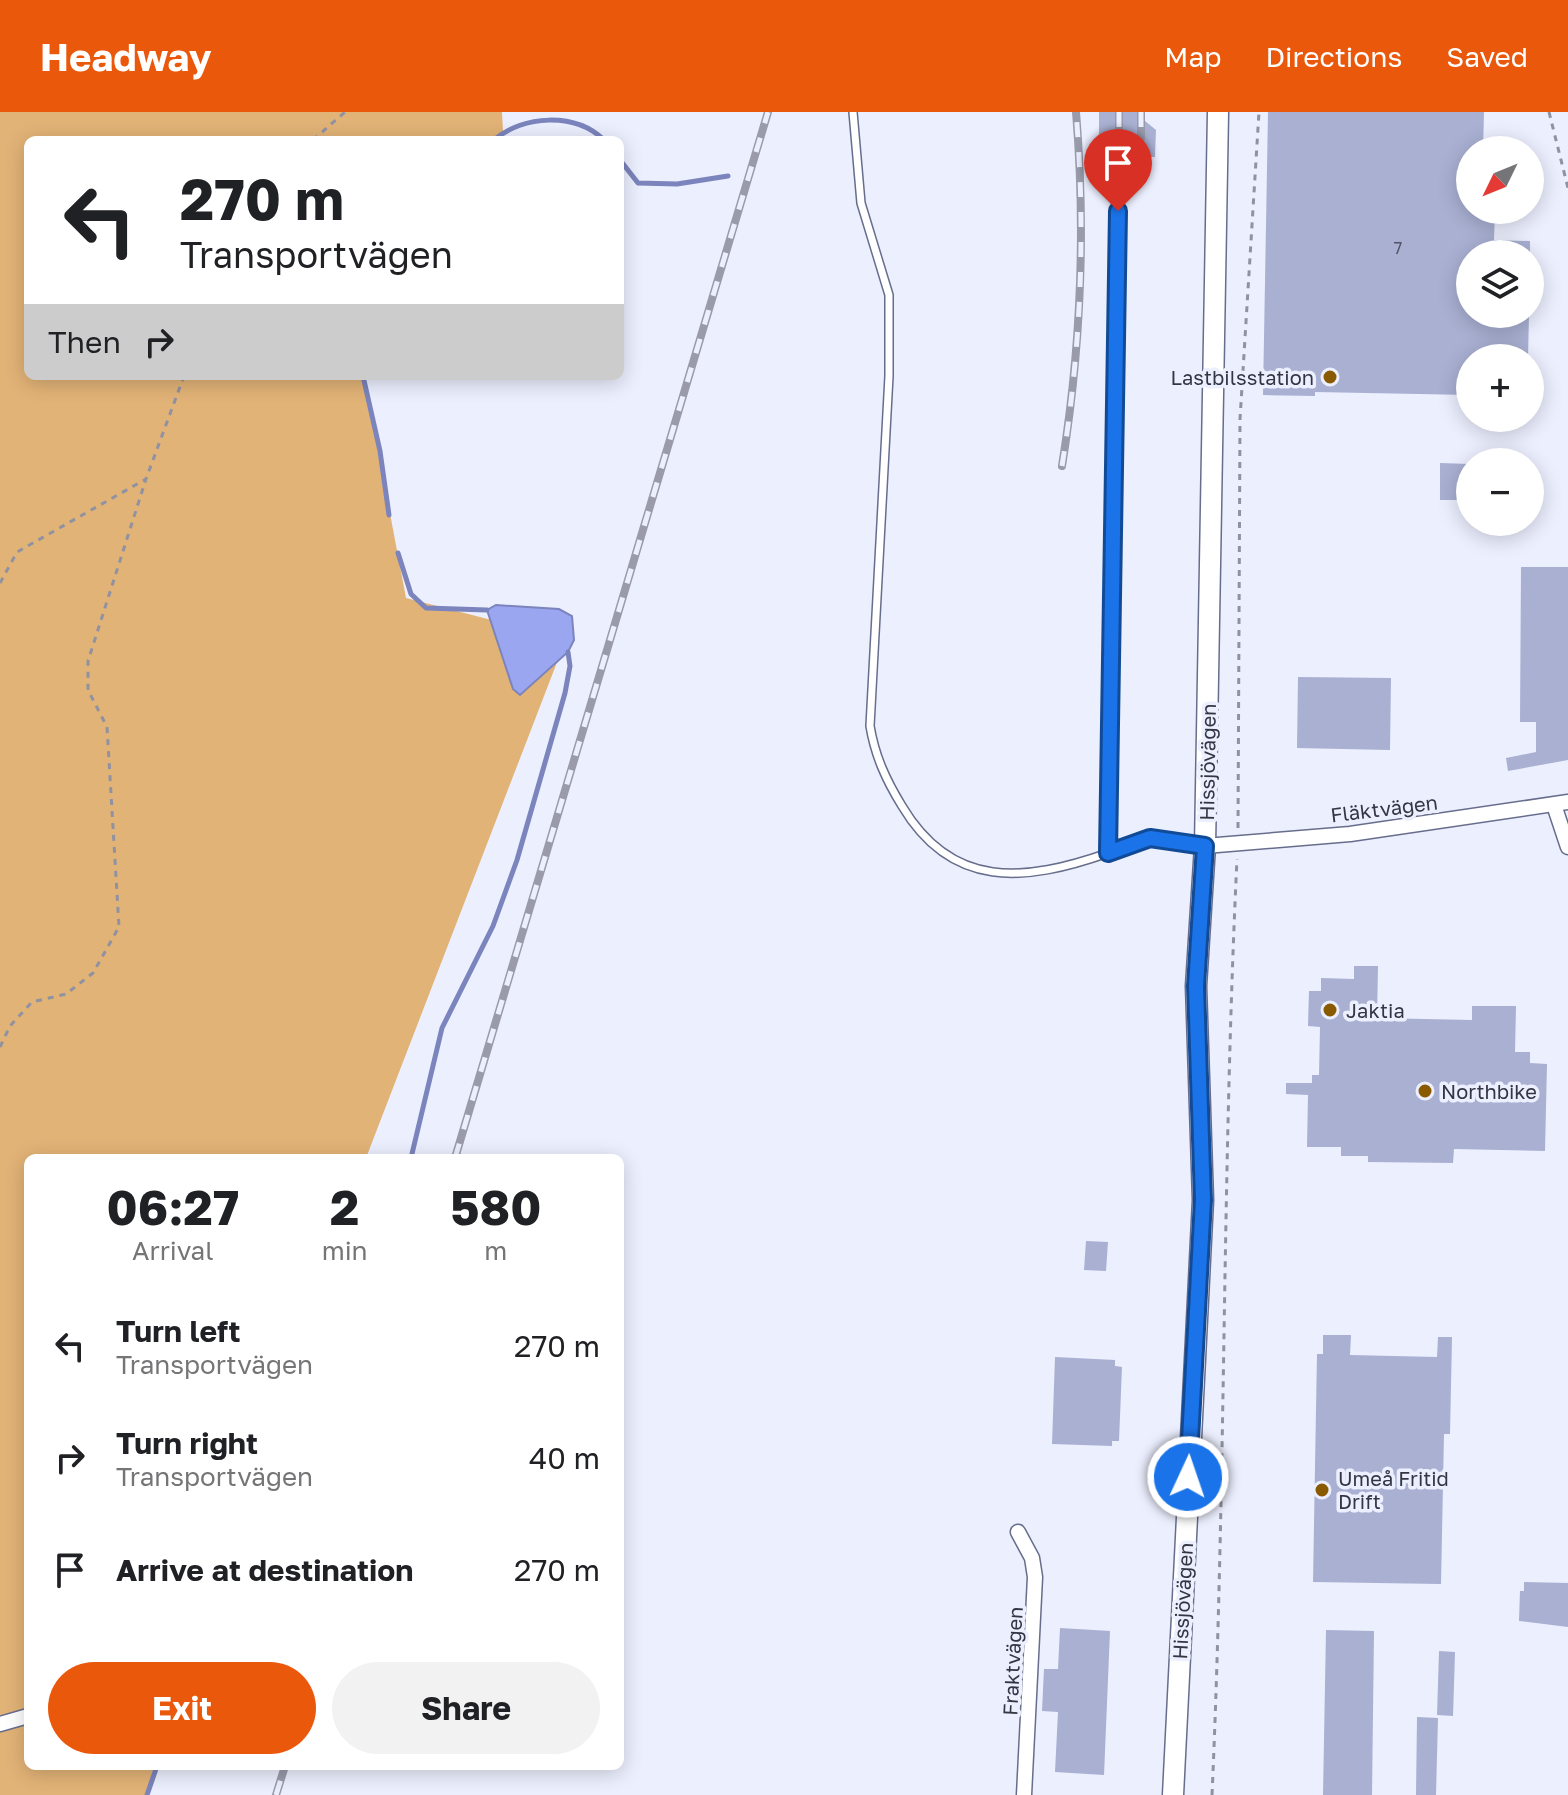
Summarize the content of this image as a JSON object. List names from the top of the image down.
{
  "streets": {
    "main road": ["Hissjövägen"],
    "street": ["Fläktvägen", "Fraktvägen"]
  },
  "crossings": [
    ["Hissjövägen", "Fläktvägen"]
  ],
  "places": [
    "Lastbilsstation",
    "Jaktia",
    "Northbike",
    "Umeå Fritid Drift"
  ],
  "house_numbers": ["7"],
  "north": "bottom left",
  "page": {
    "header": "Headway",
    "nav": ["Map", "Directions", "Saved"],
    "map_buttons": ["+", "−"],
    "turn": ["270 m", "Transportvägen"],
    "then": "Then",
    "eta": [
      "06:27",
      "Arrival",
      "2",
      "min",
      "580",
      "m"
    ],
    "list": [
      {
        "name": "Turn left",
        "note": "Transportvägen",
        "value": "270 m"
      },
      {
        "name": "Turn right",
        "note": "Transportvägen",
        "value": "40 m"
      },
      {
        "name": "Arrive at destination",
        "value": "270 m"
      }
    ],
    "buttons": ["Exit", "Share"]
  }
}
